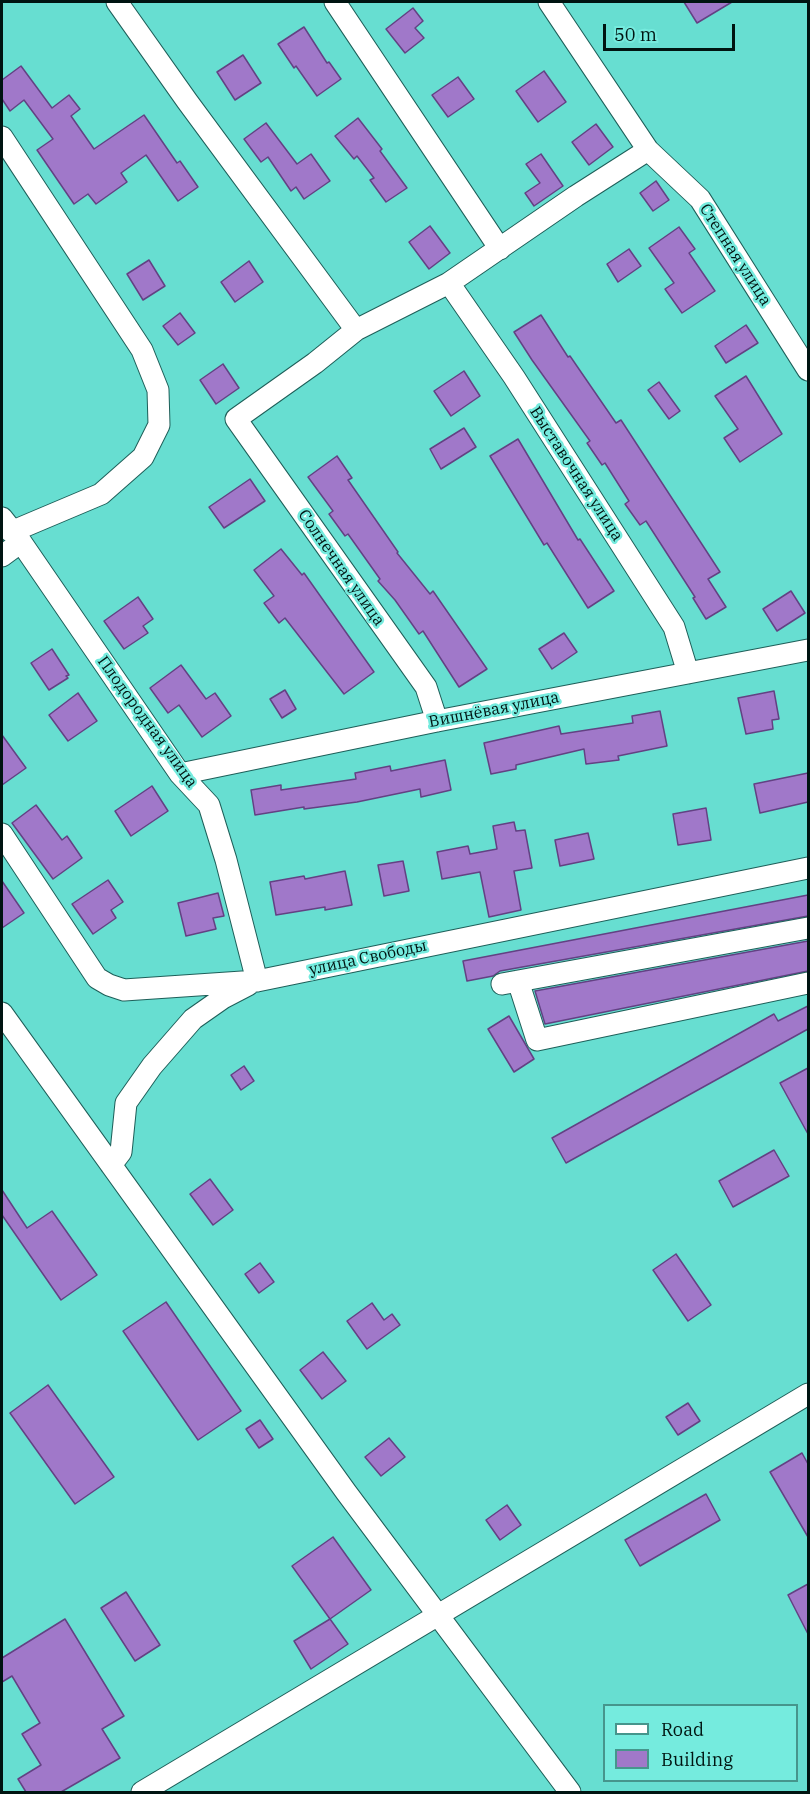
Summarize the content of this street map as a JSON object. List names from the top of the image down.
{
  "streets": {
    "street": [
      "Степная улица",
      "Выставочная улица",
      "Солнечная улица",
      "Вишнёвая улица",
      "Плодородная улица",
      "улица Свободы"
    ]
  },
  "crossings": [
    ["Выставочная улица", "Вишнёвая улица"],
    ["Солнечная улица", "Вишнёвая улица"],
    ["Вишнёвая улица", "Плодородная улица"],
    ["Плодородная улица", "улица Свободы"]
  ],
  "legend": ["Road", "Building"],
  "scale_bar": "50 m"
}
